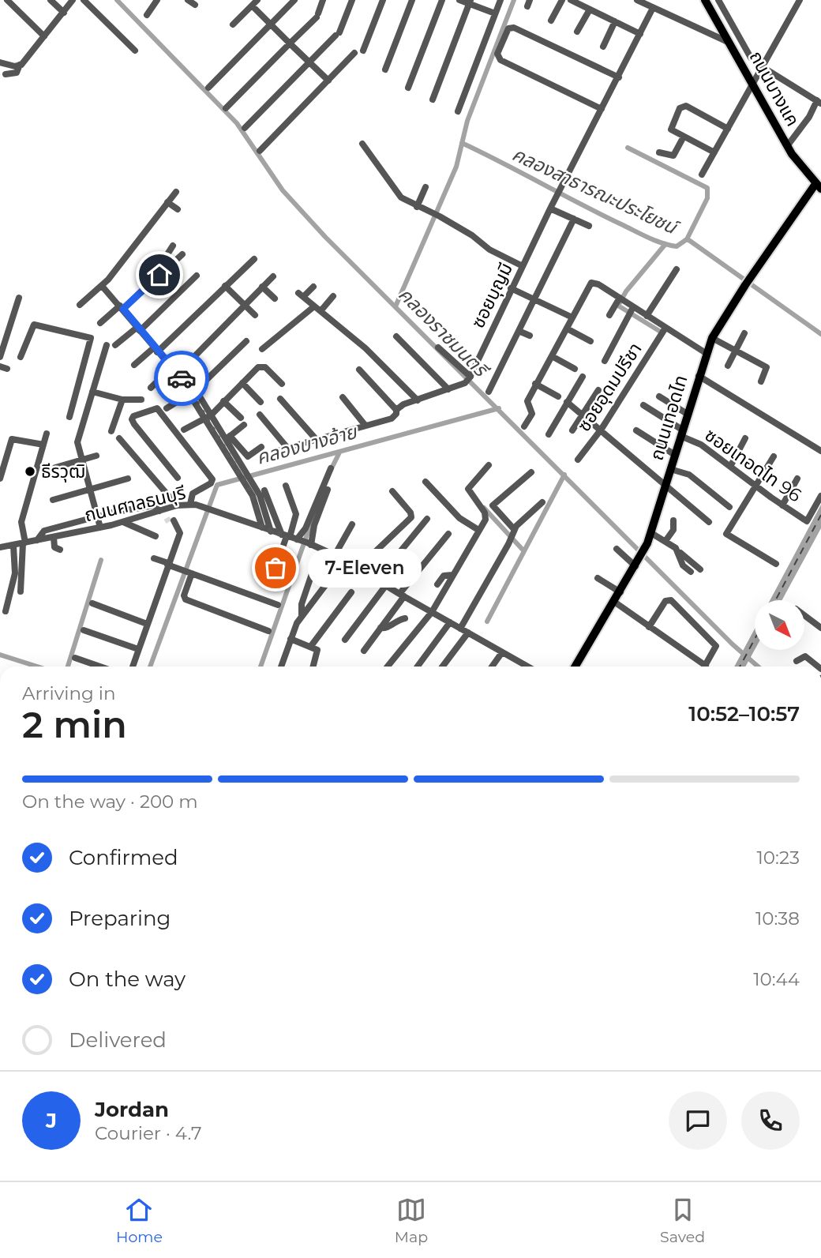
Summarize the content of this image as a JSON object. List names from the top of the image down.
{
  "streets": {
    "main road": ["ถนนบางแค", "ถนนเทอดไท"],
    "street": [
      "ซอยบุญมี",
      "ซอยอุดมปรีชา",
      "ซอยเทอดไท 96",
      "ถนนศาลธนบุรี"
    ]
  },
  "crossings": [
    ["ถนนบางแค", "ถนนเทอดไท"],
    ["ถนนเทอดไท", "ซอยเทอดไท 96"]
  ],
  "water": ["คลองสาธารณะประโยชน์", "คลองราชมนตรี", "คลองบางอ้าย"],
  "places": ["ธีรวุฒิ", "7-Eleven"],
  "north": "bottom right",
  "page": {
    "bubble": "7-Eleven",
    "heading": ["2 min", "Arriving in", "10:52–10:57"],
    "panel": ["Jordan", "Courier · 4.7"],
    "bar": "On the way · 200 m",
    "list": [
      ["Confirmed", "10:23"],
      ["Preparing", "10:38"],
      ["On the way", "10:44"],
      "Delivered"
    ],
    "round": "J",
    "tabs": ["Home", "Map", "Saved"]
  }
}
